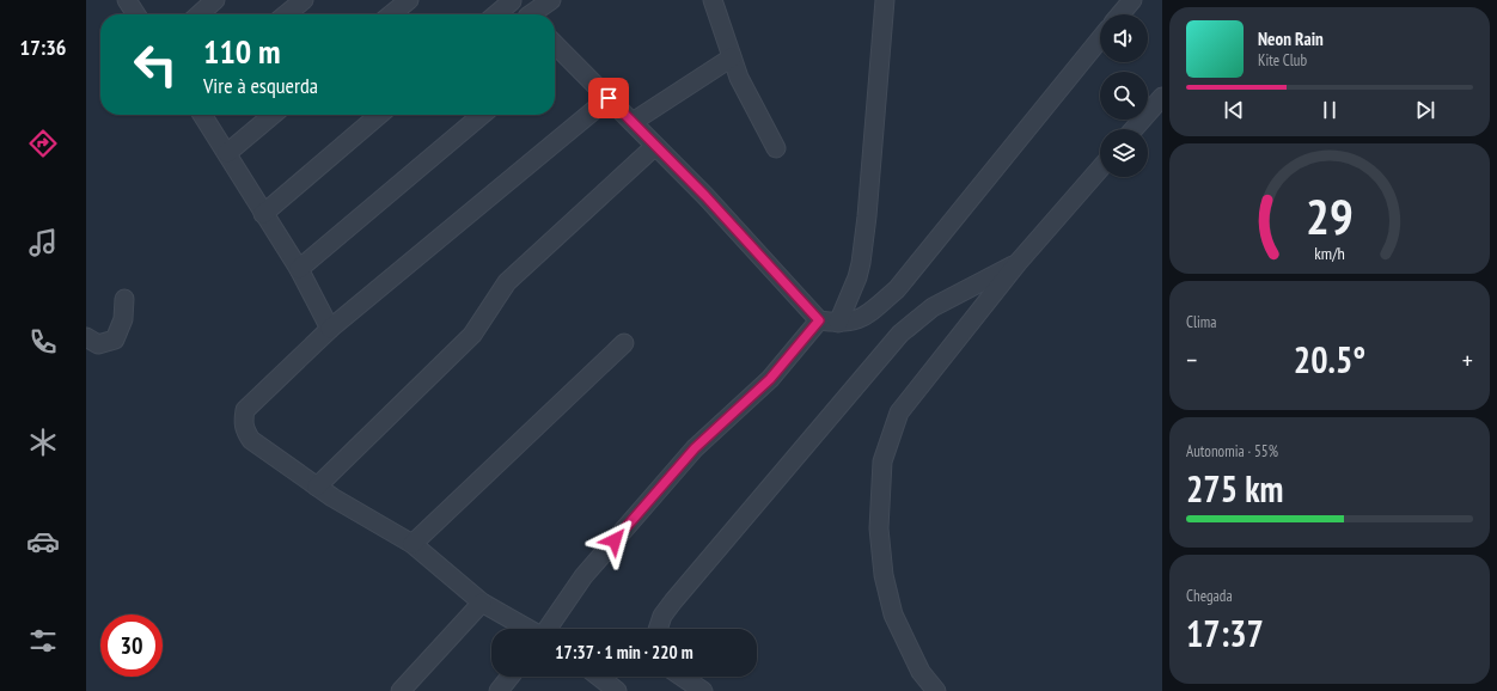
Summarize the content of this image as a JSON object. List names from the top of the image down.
{
  "page": {
    "tabs": "17:36",
    "turn": ["110 m", "Vire à esquerda"],
    "song": ["Neon Rain", "Kite Club"],
    "tile": [
      "Clima",
      ["Autonomia · 55%", "275 km"],
      ["Chegada", "17:37"]
    ],
    "heat": ["−", "20.5°", "+"],
    "limit": "30",
    "trip": "17:37 · 1 min · 220 m",
    "gauge": ["29", "km/h"]
  }
}
